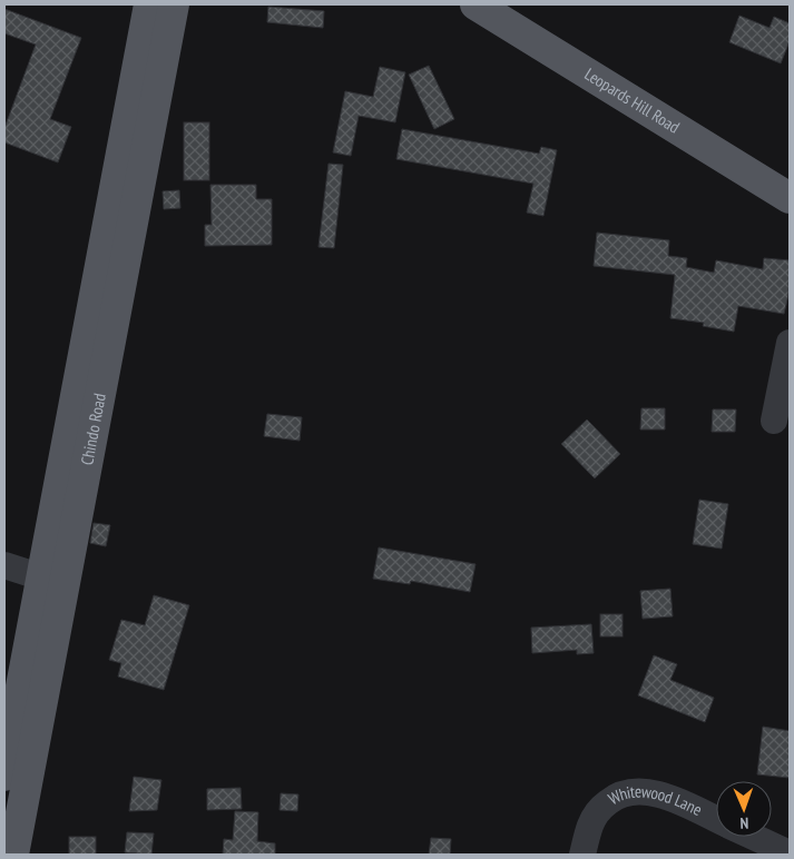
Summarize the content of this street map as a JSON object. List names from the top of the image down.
{
  "streets": {
    "main road": ["Leopards Hill Road", "Chindo Road"],
    "street": ["Whitewood Lane"]
  },
  "north": "bottom"
}
